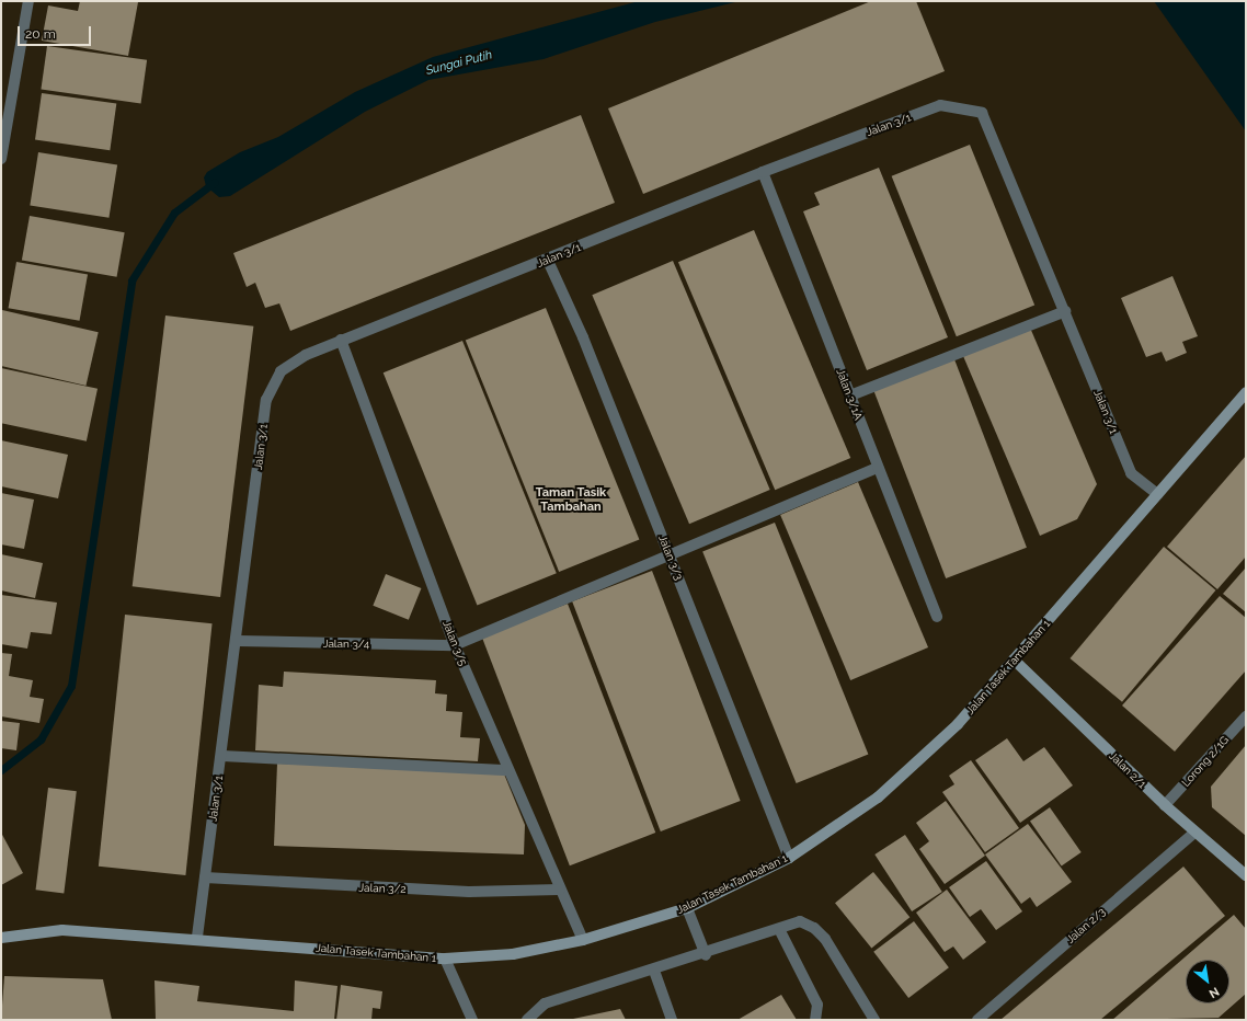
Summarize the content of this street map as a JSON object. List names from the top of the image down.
{
  "streets": {
    "street": [
      "Jalan 3/1",
      "Jalan 3/1A",
      "Jalan 3/3",
      "Jalan 3/5",
      "Jalan 3/4",
      "Jalan Tasek Tambahan 1",
      "Lorong 2/1G",
      "Jalan 2/1",
      "Jalan 3/2",
      "Jalan 2/3"
    ]
  },
  "crossings": [
    ["Jalan 3/1", "Jalan 3/1A"],
    ["Jalan 3/1", "Jalan 3/3"],
    ["Jalan 3/1", "Jalan 3/5"],
    ["Jalan 3/1", "Jalan 3/4"],
    ["Jalan 3/1", "Jalan Tasek Tambahan 1"],
    ["Jalan 3/1", "Jalan 3/2"],
    ["Jalan 3/3", "Jalan Tasek Tambahan 1"],
    ["Jalan 3/5", "Jalan 3/4"],
    ["Jalan 3/5", "Jalan Tasek Tambahan 1"],
    ["Jalan 3/5", "Jalan 3/2"],
    ["Jalan Tasek Tambahan 1", "Jalan 2/1"],
    ["Lorong 2/1G", "Jalan 2/1"],
    ["Jalan 2/1", "Jalan 2/3"]
  ],
  "districts": ["Taman Tasik Tambahan"],
  "water": ["Sungai Putih"],
  "scale_bar": "20 m",
  "north": "bottom right"
}
